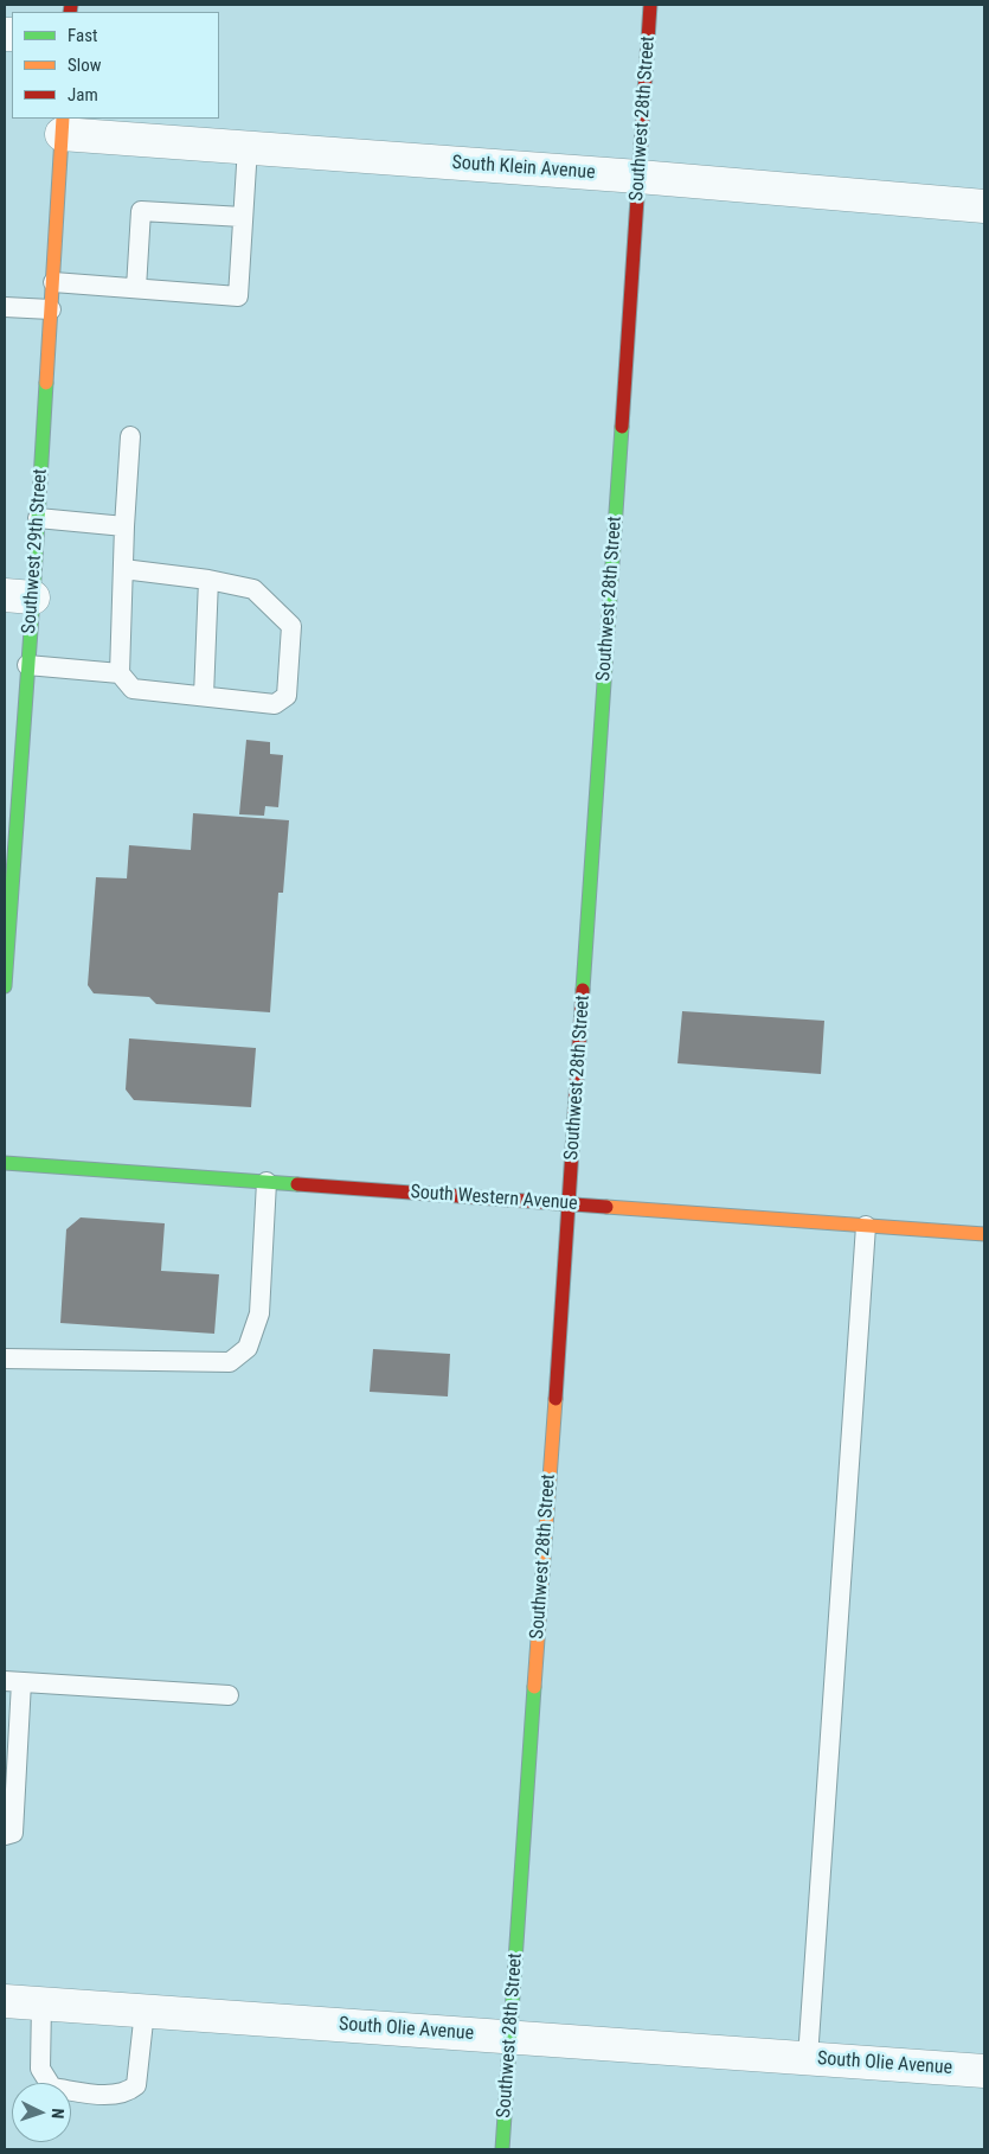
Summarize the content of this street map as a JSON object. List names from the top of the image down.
{
  "streets": {
    "street": [
      "Southwest 28th Street",
      "South Klein Avenue",
      "Southwest 29th Street",
      "South Western Avenue",
      "South Olie Avenue"
    ]
  },
  "crossings": [
    ["Southwest 28th Street", "South Klein Avenue"],
    ["Southwest 28th Street", "South Western Avenue"],
    ["Southwest 28th Street", "South Olie Avenue"],
    ["South Klein Avenue", "Southwest 29th Street"]
  ],
  "legend": ["Fast", "Slow", "Jam"],
  "north": "right"
}
